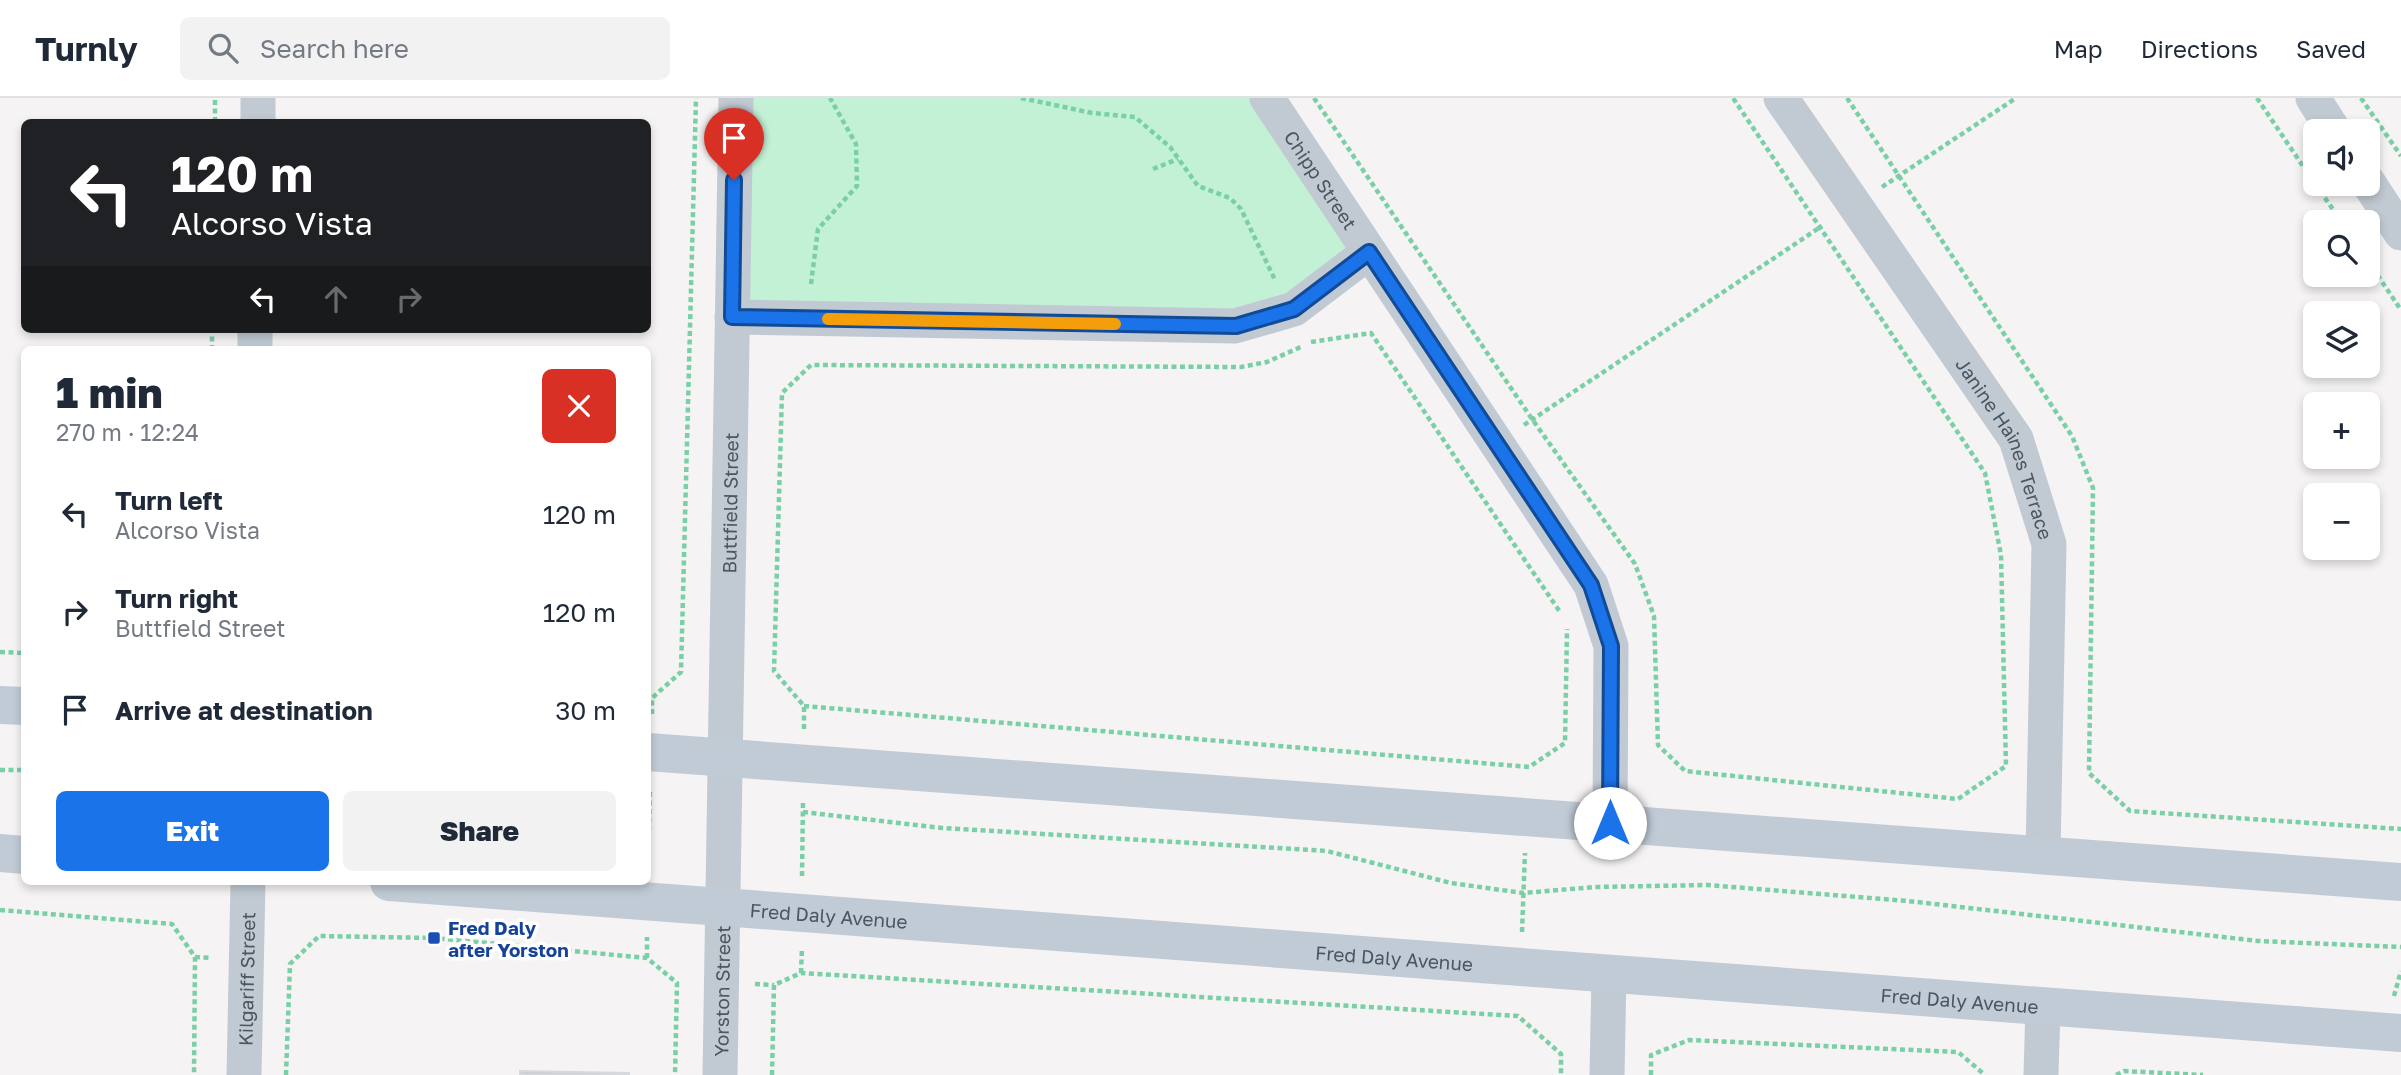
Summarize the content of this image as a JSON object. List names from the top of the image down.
{
  "streets": {
    "street": [
      "Chipp Street",
      "Janine Haines Terrace",
      "Buttfield Street",
      "Fred Daly Avenue",
      "Kilgariff Street",
      "Yorston Street"
    ]
  },
  "crossings": [
    ["Buttfield Street", "Fred Daly Avenue"],
    ["Buttfield Street", "Yorston Street"],
    ["Fred Daly Avenue", "Yorston Street"]
  ],
  "places": {
    "transit": ["Fred Daly after Yorston"]
  },
  "page": {
    "header": "Turnly",
    "search": "Search here",
    "nav": ["Map", "Directions", "Saved"],
    "map_buttons": ["+", "−"],
    "turn": ["120 m", "Alcorso Vista"],
    "heading": ["1 min", "270 m · 12:24"],
    "list": [
      {
        "name": "Turn left",
        "note": "Alcorso Vista",
        "value": "120 m"
      },
      {
        "name": "Turn right",
        "note": "Buttfield Street",
        "value": "120 m"
      },
      {
        "name": "Arrive at destination",
        "value": "30 m"
      }
    ],
    "buttons": ["Exit", "Share"]
  }
}
